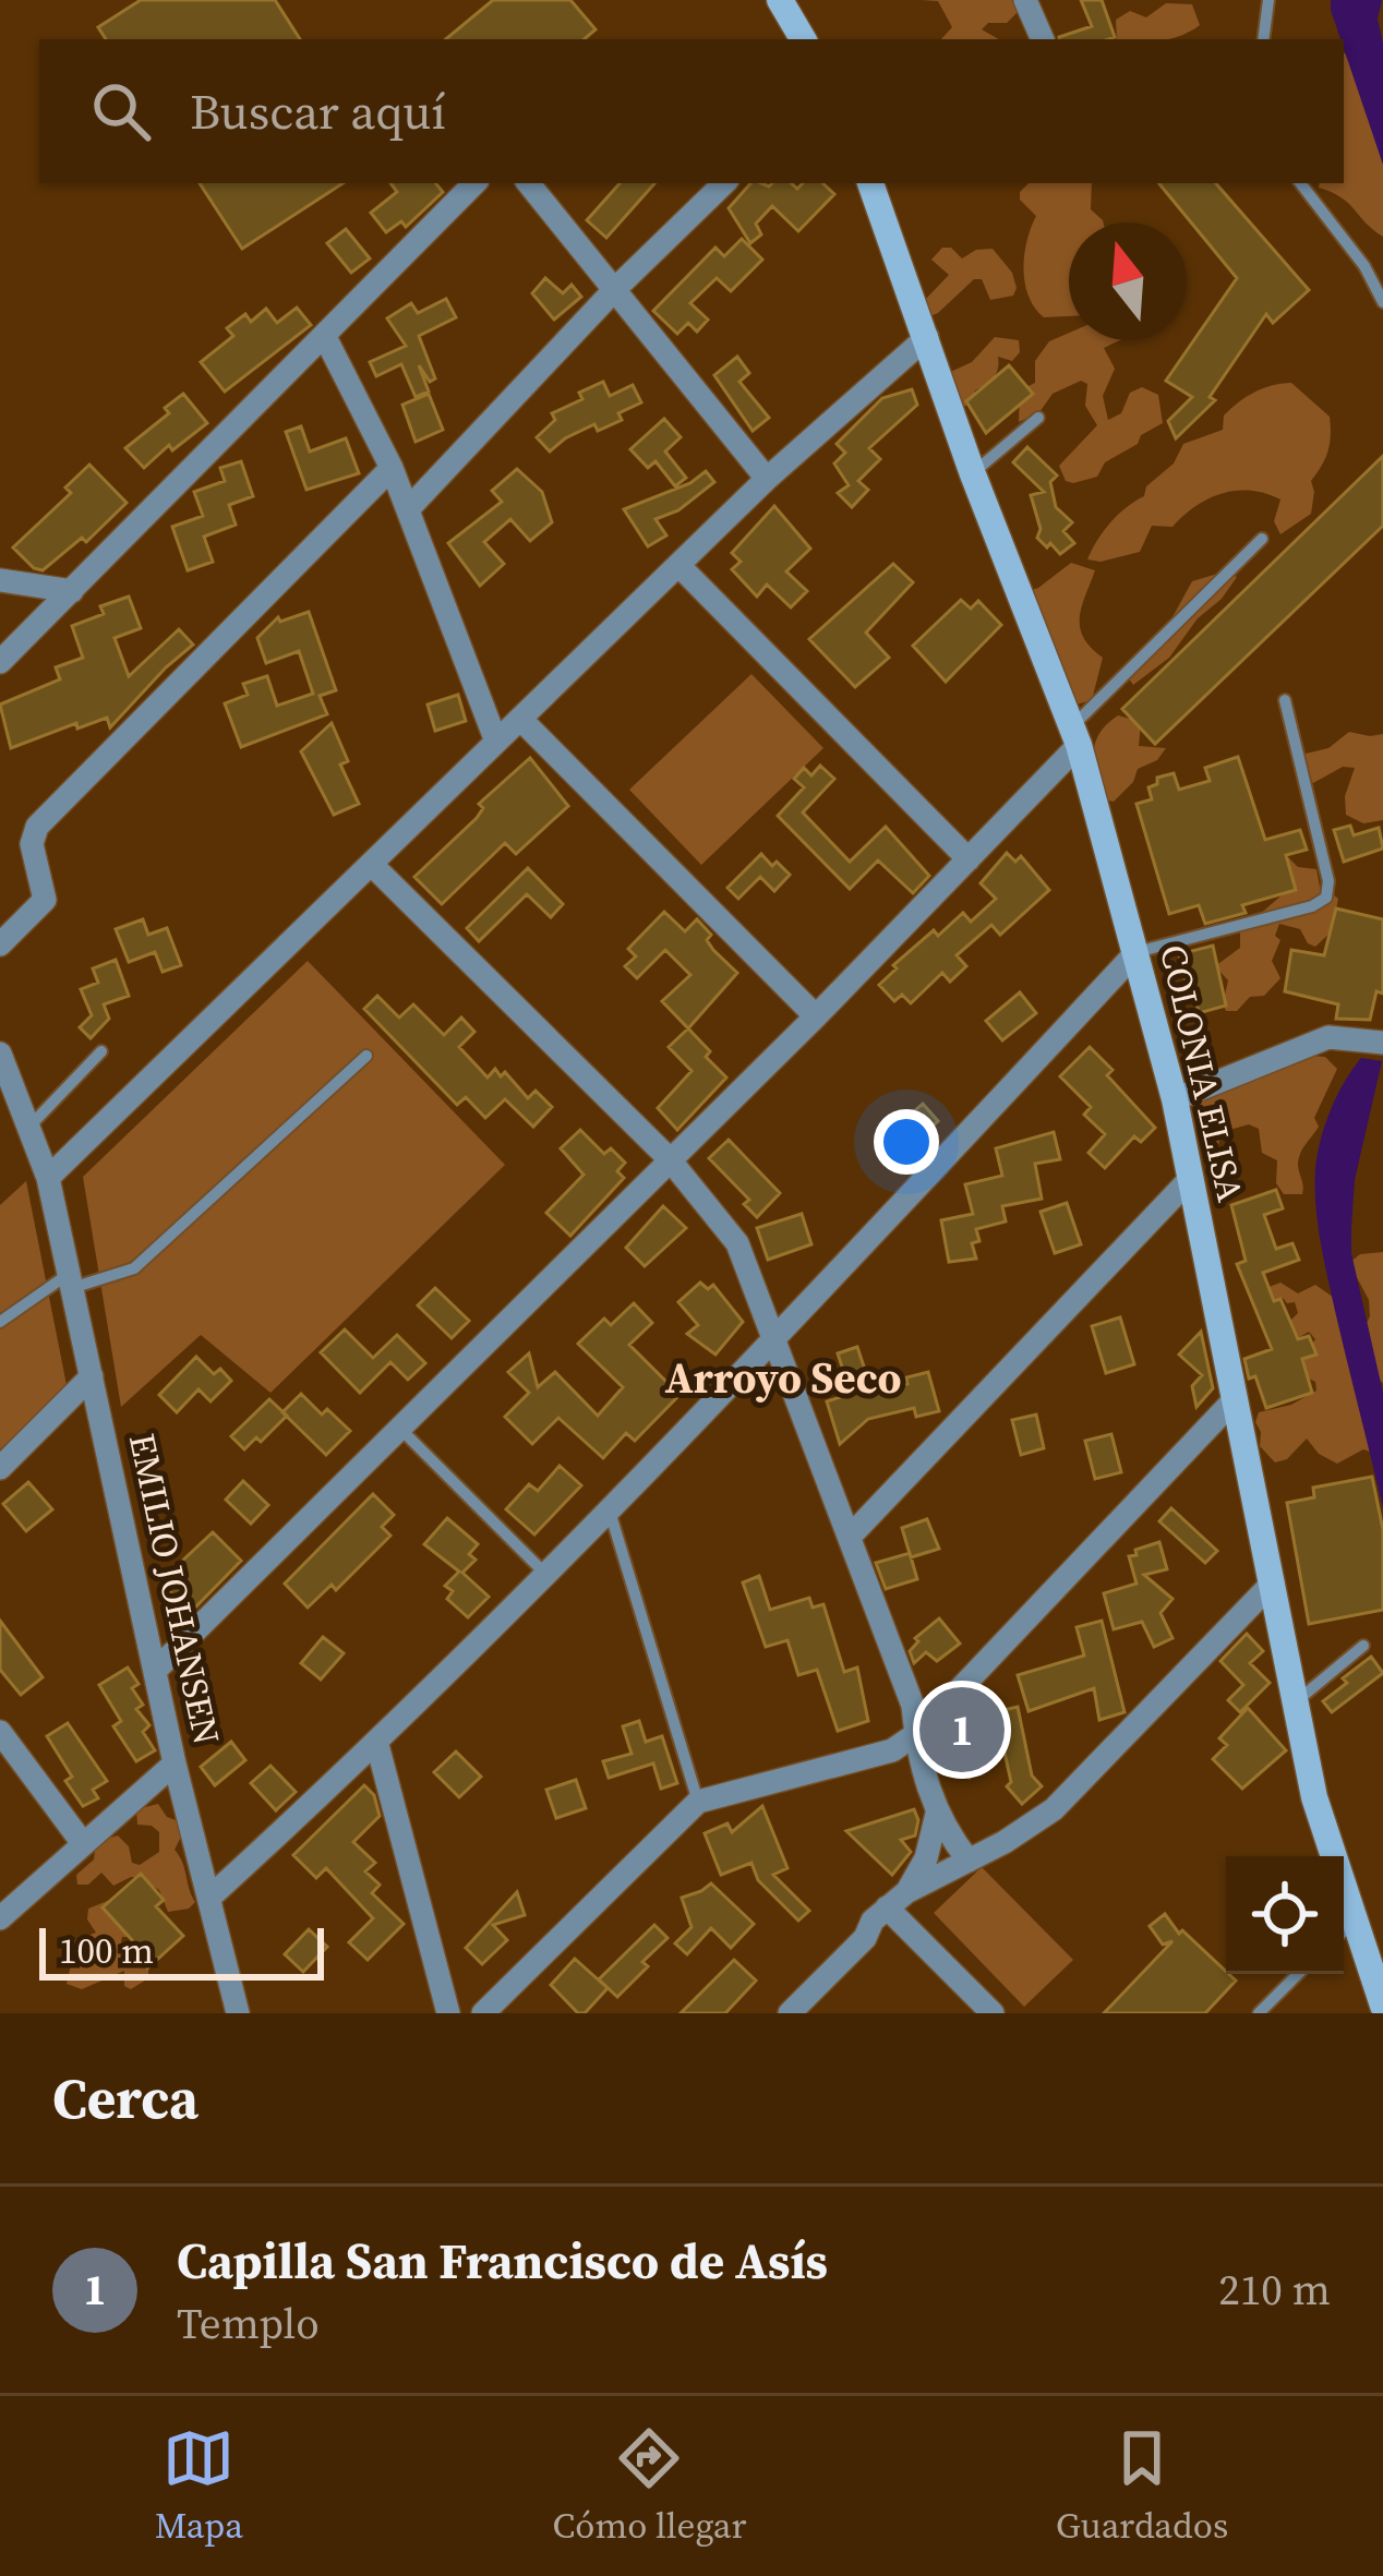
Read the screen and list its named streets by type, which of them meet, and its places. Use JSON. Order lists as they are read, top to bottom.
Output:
{
  "streets": {
    "street": ["COLONIA ELISA", "EMILIO JOHANSEN"]
  },
  "districts": ["Arroyo Seco"],
  "scale_bar": "100 m",
  "north": "top",
  "page": {
    "search": "Buscar aquí",
    "pins": "1",
    "scale": "100 m",
    "heading": "Cerca",
    "list": [
      {
        "mark": "1",
        "name": "Capilla San Francisco de Asís",
        "note": "Templo",
        "value": "210 m"
      }
    ],
    "nav": ["Mapa", "Cómo llegar", "Guardados"]
  }
}
